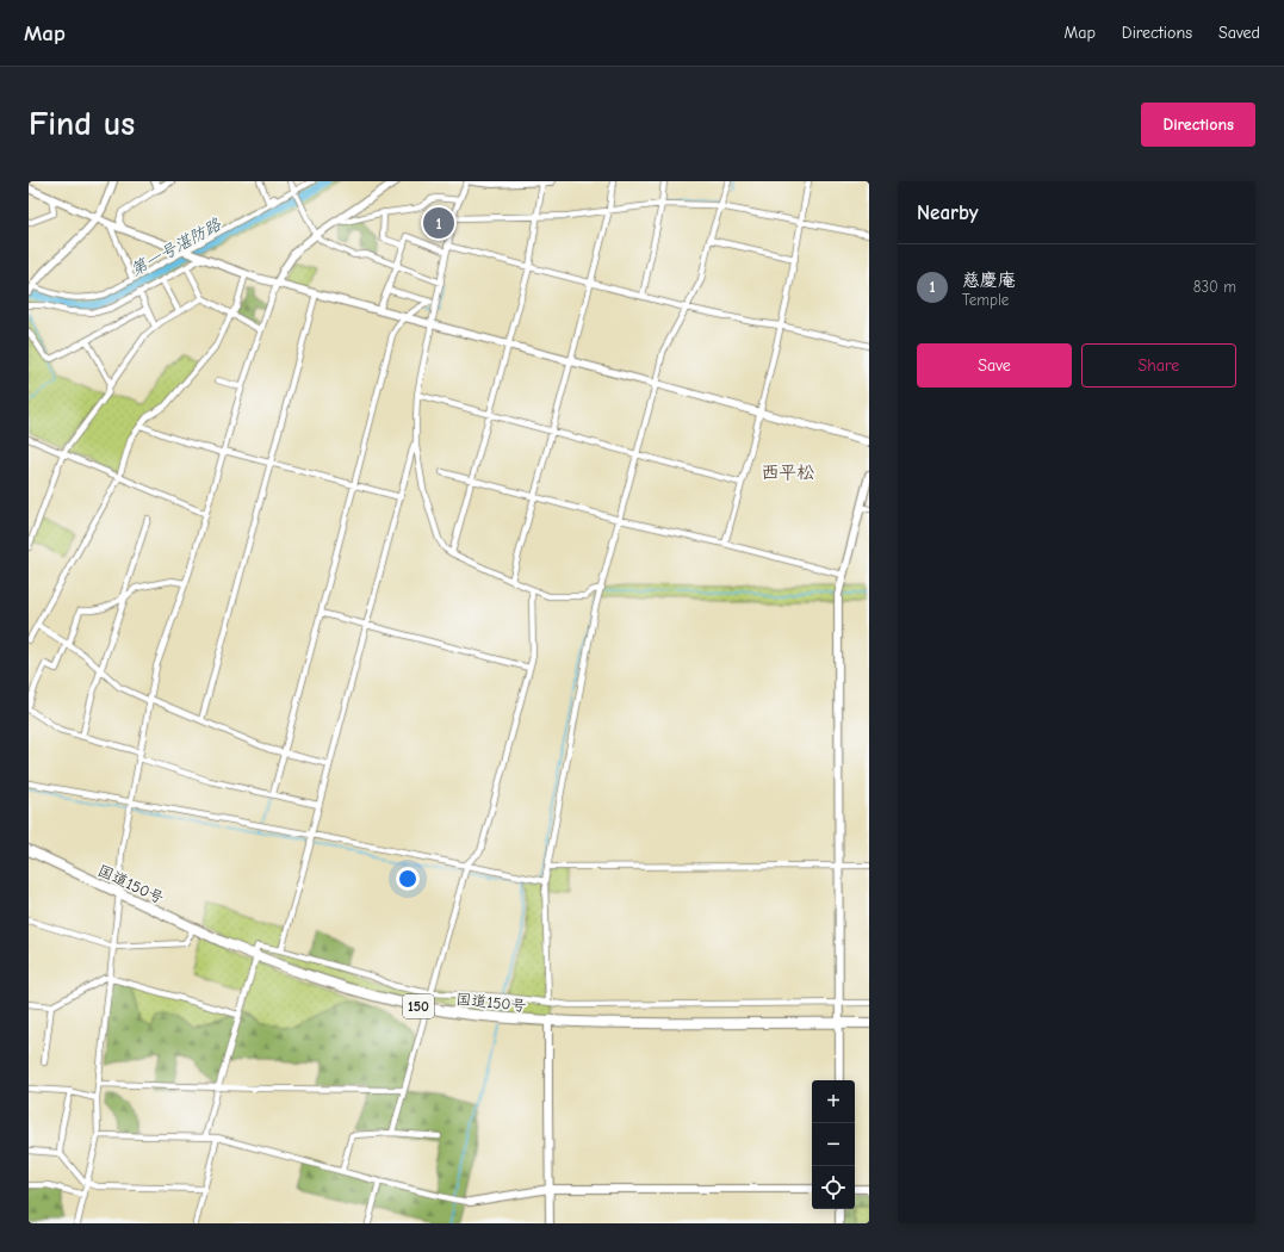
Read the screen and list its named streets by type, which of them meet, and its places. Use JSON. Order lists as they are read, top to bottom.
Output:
{
  "streets": {
    "highway": ["国道150号", "150"]
  },
  "districts": ["西平松"],
  "water": ["第一号湛防路"],
  "page": {
    "header": "Map",
    "nav": ["Map", "Directions", "Saved"],
    "buttons": [
      "Directions",
      ["Save", "Share"]
    ],
    "title": "Find us",
    "heading": "Nearby",
    "pins": "1",
    "list": [
      {
        "mark": "1",
        "name": "慈慶庵",
        "note": "Temple",
        "value": "830 m"
      }
    ],
    "map_buttons": ["+", "−"]
  }
}
